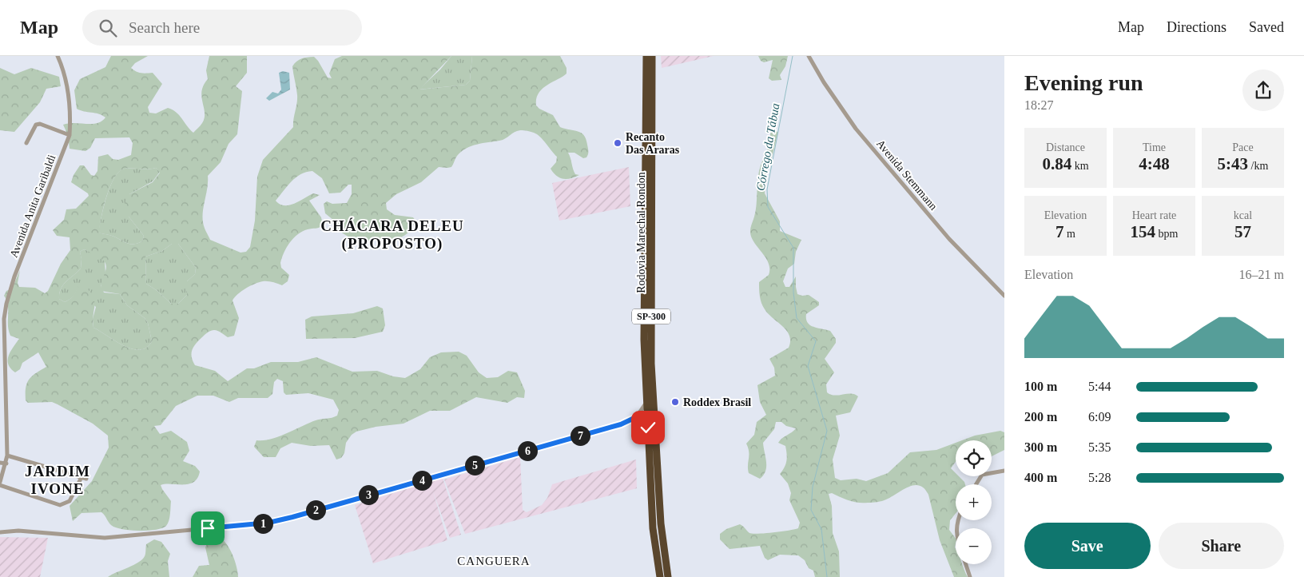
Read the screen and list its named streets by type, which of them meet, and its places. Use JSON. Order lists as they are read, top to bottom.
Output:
{
  "streets": {
    "highway": ["Rodovia Marechal Rondon", "SP-300"],
    "street": ["Avenida Stemmann", "Avenida Anita Garibaldi"]
  },
  "districts": ["CHÁCARA DELEU (PROPOSTO)", "JARDIM IVONE", "CANGUERA"],
  "water": ["Córrego da Tábua"],
  "places": ["Recanto Das Araras", "Roddex Brasil"],
  "page": {
    "header": "Map",
    "search": "Search here",
    "nav": ["Map", "Directions", "Saved"],
    "heading": ["Evening run", "18:27"],
    "stats": [
      ["Distance", "0.84 km"],
      ["Time", "4:48"],
      ["Pace", "5:43 /km"],
      ["Elevation", "7 m"],
      ["Heart rate", "154 bpm"],
      ["kcal", "57"]
    ],
    "chart": ["Elevation", "16–21 m"],
    "list": [
      {
        "name": "100 m",
        "note": "5:44"
      },
      {
        "name": "200 m",
        "note": "6:09"
      },
      {
        "name": "300 m",
        "note": "5:35"
      },
      {
        "name": "400 m",
        "note": "5:28"
      }
    ],
    "pins": [
      "7",
      "6",
      "5",
      "4",
      "3",
      "2",
      "1"
    ],
    "map_buttons": ["+", "−"],
    "buttons": ["Save", "Share"]
  }
}
